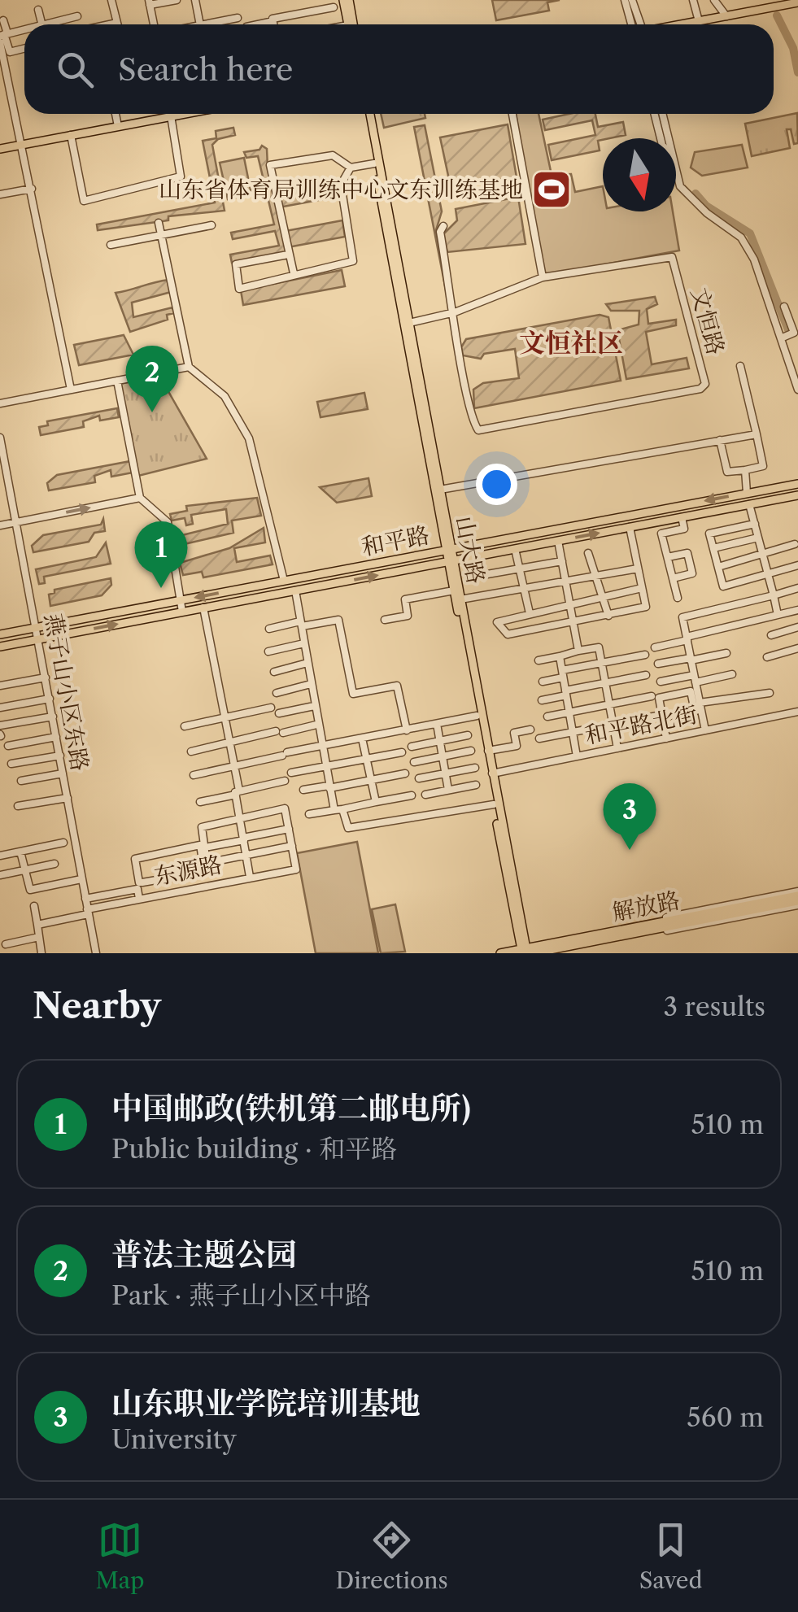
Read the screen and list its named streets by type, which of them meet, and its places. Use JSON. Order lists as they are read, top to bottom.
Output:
{
  "streets": {
    "main road": ["和平路", "山大路", "解放路"],
    "street": [
      "文恒路",
      "燕子山小区东路",
      "和平路北街",
      "东源路"
    ]
  },
  "crossings": [
    ["文恒路", "山大路"],
    ["和平路", "山大路"],
    ["和平路", "燕子山小区东路"],
    ["山大路", "和平路北街"],
    ["山大路", "解放路"],
    ["燕子山小区东路", "东源路"]
  ],
  "districts": ["文恒社区"],
  "places": {
    "sports": ["山东省体育局训练中心文东训练基地"]
  },
  "north": "bottom",
  "page": {
    "search": "Search here",
    "pins": ["2", "1", "3"],
    "heading": ["Nearby", "3 results"],
    "list": [
      {
        "mark": "1",
        "name": "中国邮政(铁机第二邮电所)",
        "note": "Public building · 和平路",
        "value": "510 m"
      },
      {
        "mark": "2",
        "name": "普法主题公园",
        "note": "Park · 燕子山小区中路",
        "value": "510 m"
      },
      {
        "mark": "3",
        "name": "山东职业学院培训基地",
        "note": "University",
        "value": "560 m"
      }
    ],
    "nav": ["Map", "Directions", "Saved"]
  }
}
